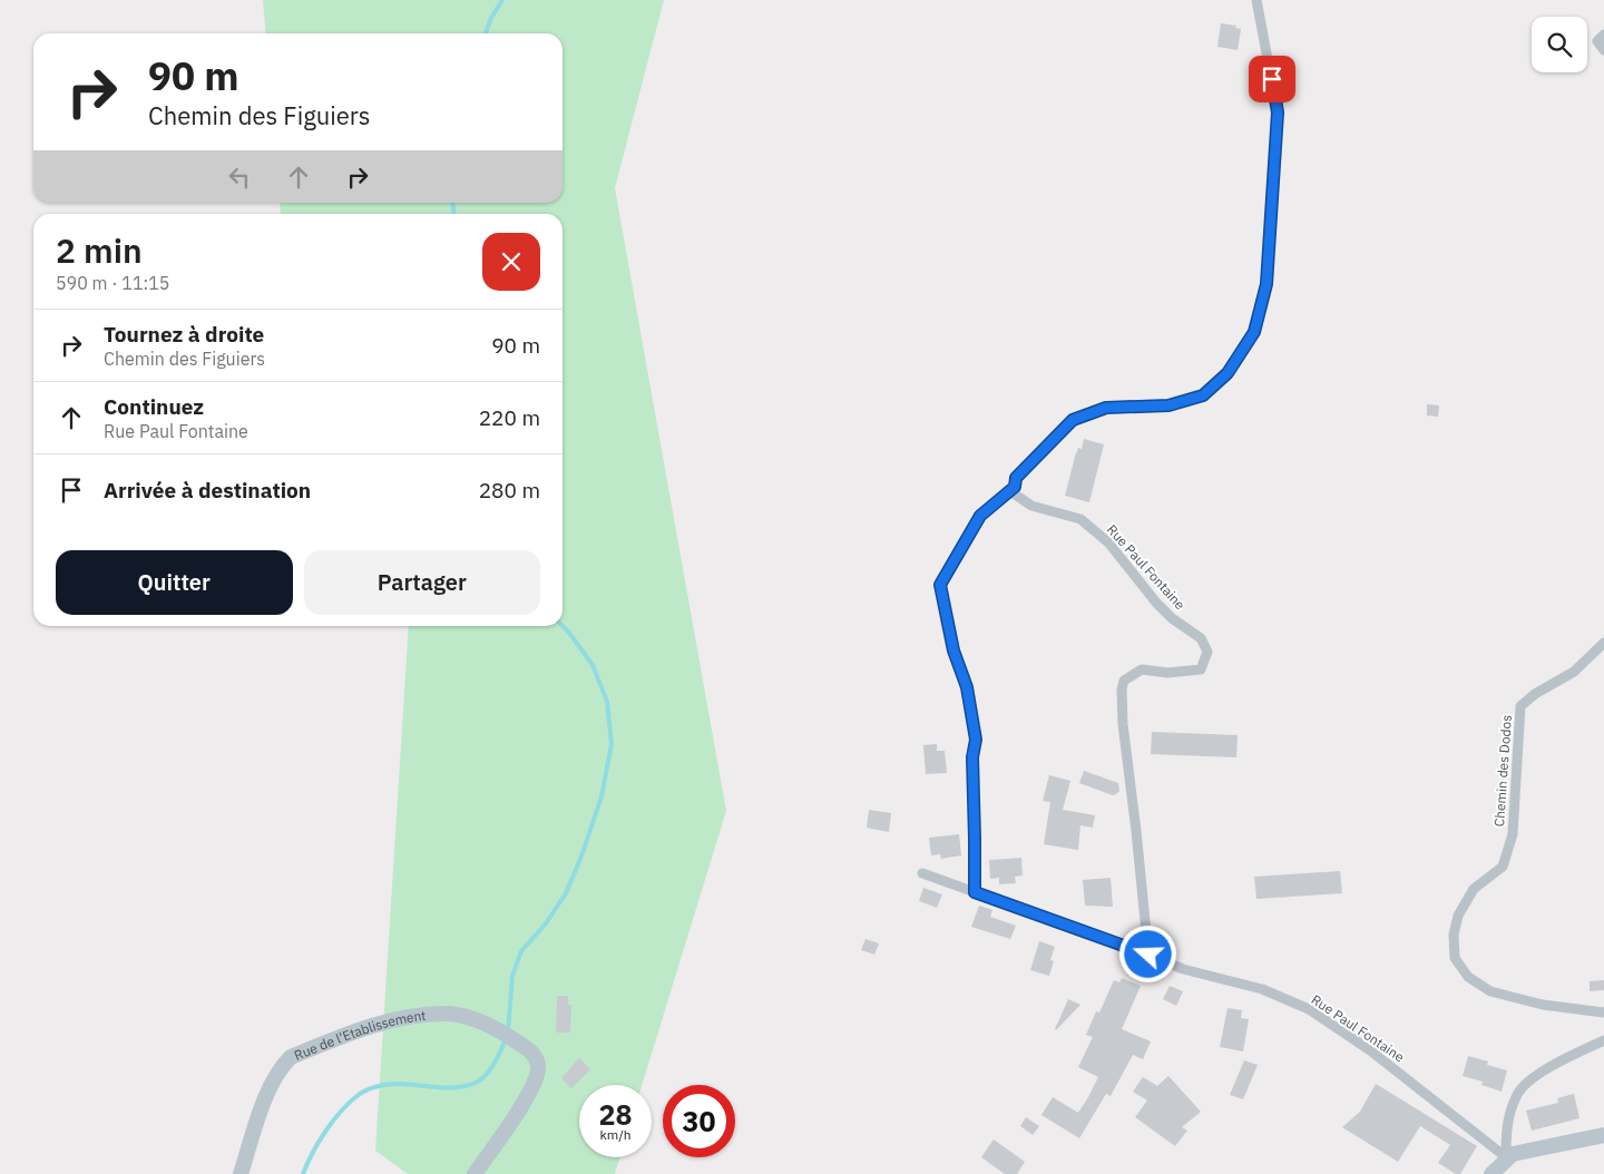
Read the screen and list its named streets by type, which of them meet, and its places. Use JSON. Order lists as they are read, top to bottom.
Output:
{
  "streets": {
    "main road": ["Rue de l'Etablissement"],
    "street": ["Rue Paul Fontaine", "Chemin des Dodos"]
  },
  "page": {
    "turn": ["90 m", "Chemin des Figuiers"],
    "heading": ["2 min", "590 m · 11:15"],
    "list": [
      {
        "name": "Tournez à droite",
        "note": "Chemin des Figuiers",
        "value": "90 m"
      },
      {
        "name": "Continuez",
        "note": "Rue Paul Fontaine",
        "value": "220 m"
      },
      {
        "name": "Arrivée à destination",
        "value": "280 m"
      }
    ],
    "buttons": ["Quitter", "Partager"],
    "speed": "28 km/h",
    "limit": "30"
  }
}
